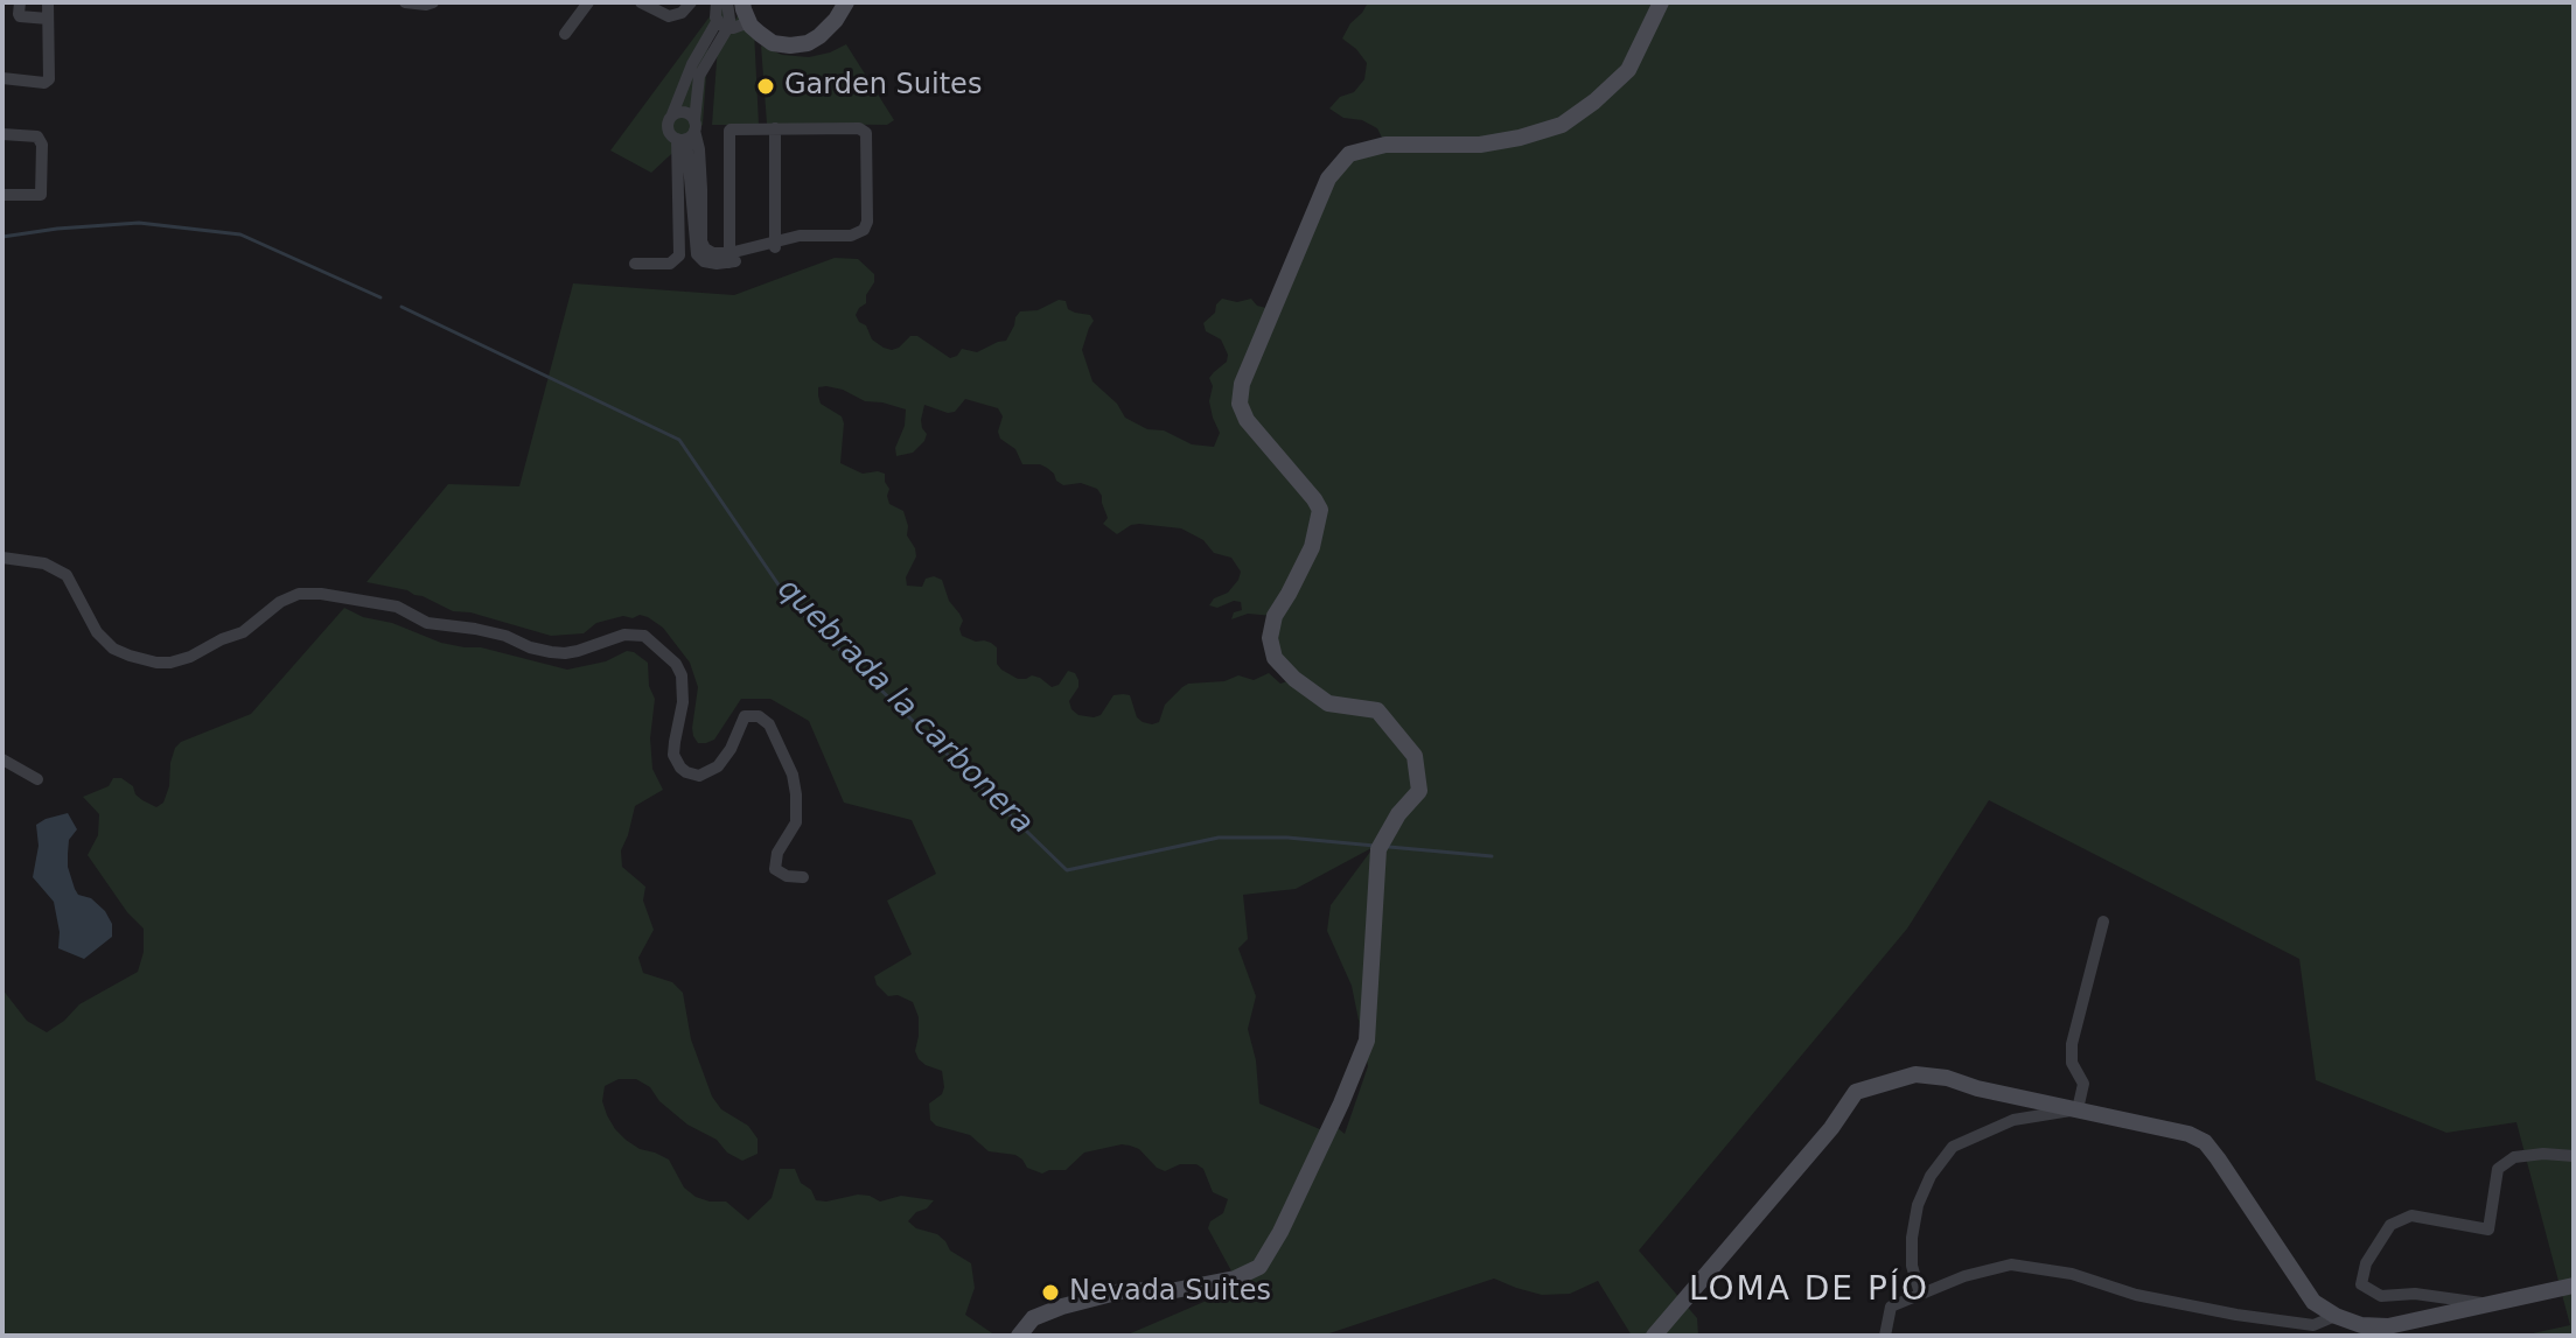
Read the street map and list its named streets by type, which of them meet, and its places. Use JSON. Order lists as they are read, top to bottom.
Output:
{
  "districts": ["LOMA DE PÍO"],
  "water": ["quebrada la carbonera"],
  "places": ["Garden Suites", "Nevada Suites"]
}
